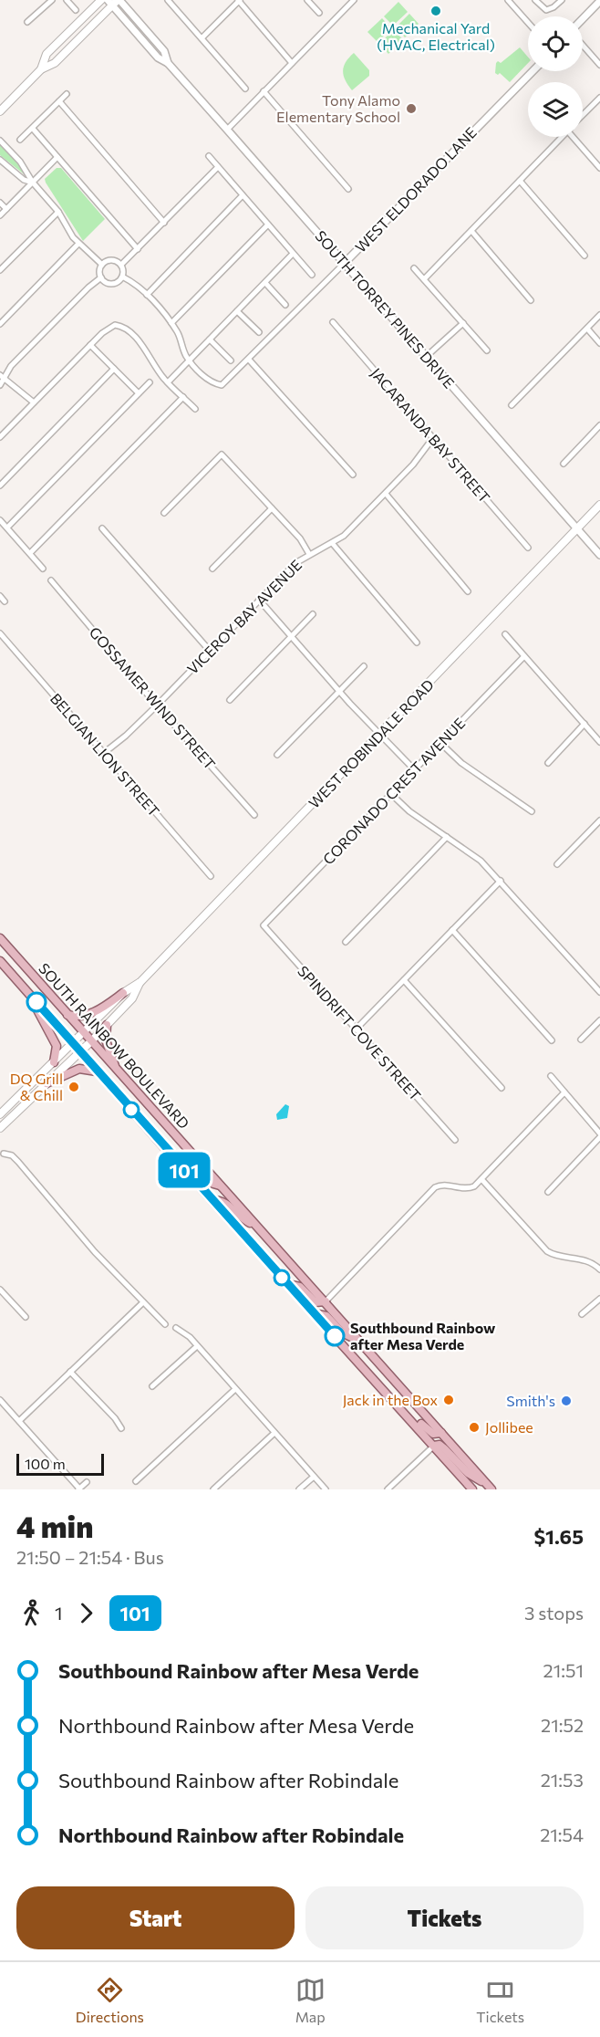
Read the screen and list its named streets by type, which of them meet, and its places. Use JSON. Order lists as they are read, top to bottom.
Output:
{
  "streets": {
    "main road": ["WEST ROBINDALE ROAD", "SOUTH RAINBOW BOULEVARD"],
    "street": [
      "WEST ELDORADO LANE",
      "SOUTH TORREY PINES DRIVE",
      "JACARANDA BAY STREET",
      "VICEROY BAY AVENUE",
      "GOSSAMER WIND STREET",
      "BELGIAN LION STREET",
      "CORONADO CREST AVENUE",
      "SPINDRIFT COVE STREET"
    ]
  },
  "crossings": [
    ["WEST ELDORADO LANE", "SOUTH TORREY PINES DRIVE"],
    ["SOUTH TORREY PINES DRIVE", "WEST ROBINDALE ROAD"],
    ["JACARANDA BAY STREET", "VICEROY BAY AVENUE"],
    ["VICEROY BAY AVENUE", "GOSSAMER WIND STREET"],
    ["VICEROY BAY AVENUE", "BELGIAN LION STREET"],
    ["WEST ROBINDALE ROAD", "SOUTH RAINBOW BOULEVARD"],
    ["CORONADO CREST AVENUE", "SPINDRIFT COVE STREET"]
  ],
  "places": [
    "Mechanical Yard (HVAC, Electrical)",
    "Tony Alamo Elementary School",
    "DQ Grill & Chill",
    "Southbound Rainbow after Mesa Verde",
    "Jack in the Box",
    "Smith's",
    "Jollibee"
  ],
  "lines": ["bus line 101"],
  "scale_bar": "100 m",
  "page": {
    "on_map": "101",
    "scale": "100 m",
    "heading": ["4 min", "21:50 – 21:54 · Bus", "$1.65"],
    "legs": ["1", "101", "3 stops"],
    "list": [
      {
        "name": "Southbound Rainbow after Mesa Verde",
        "value": "21:51"
      },
      {
        "name": "Northbound Rainbow after Mesa Verde",
        "value": "21:52"
      },
      {
        "name": "Southbound Rainbow after Robindale",
        "value": "21:53"
      },
      {
        "name": "Northbound Rainbow after Robindale",
        "value": "21:54"
      }
    ],
    "buttons": ["Start", "Tickets"],
    "tabs": ["Directions", "Map", "Tickets"]
  }
}
